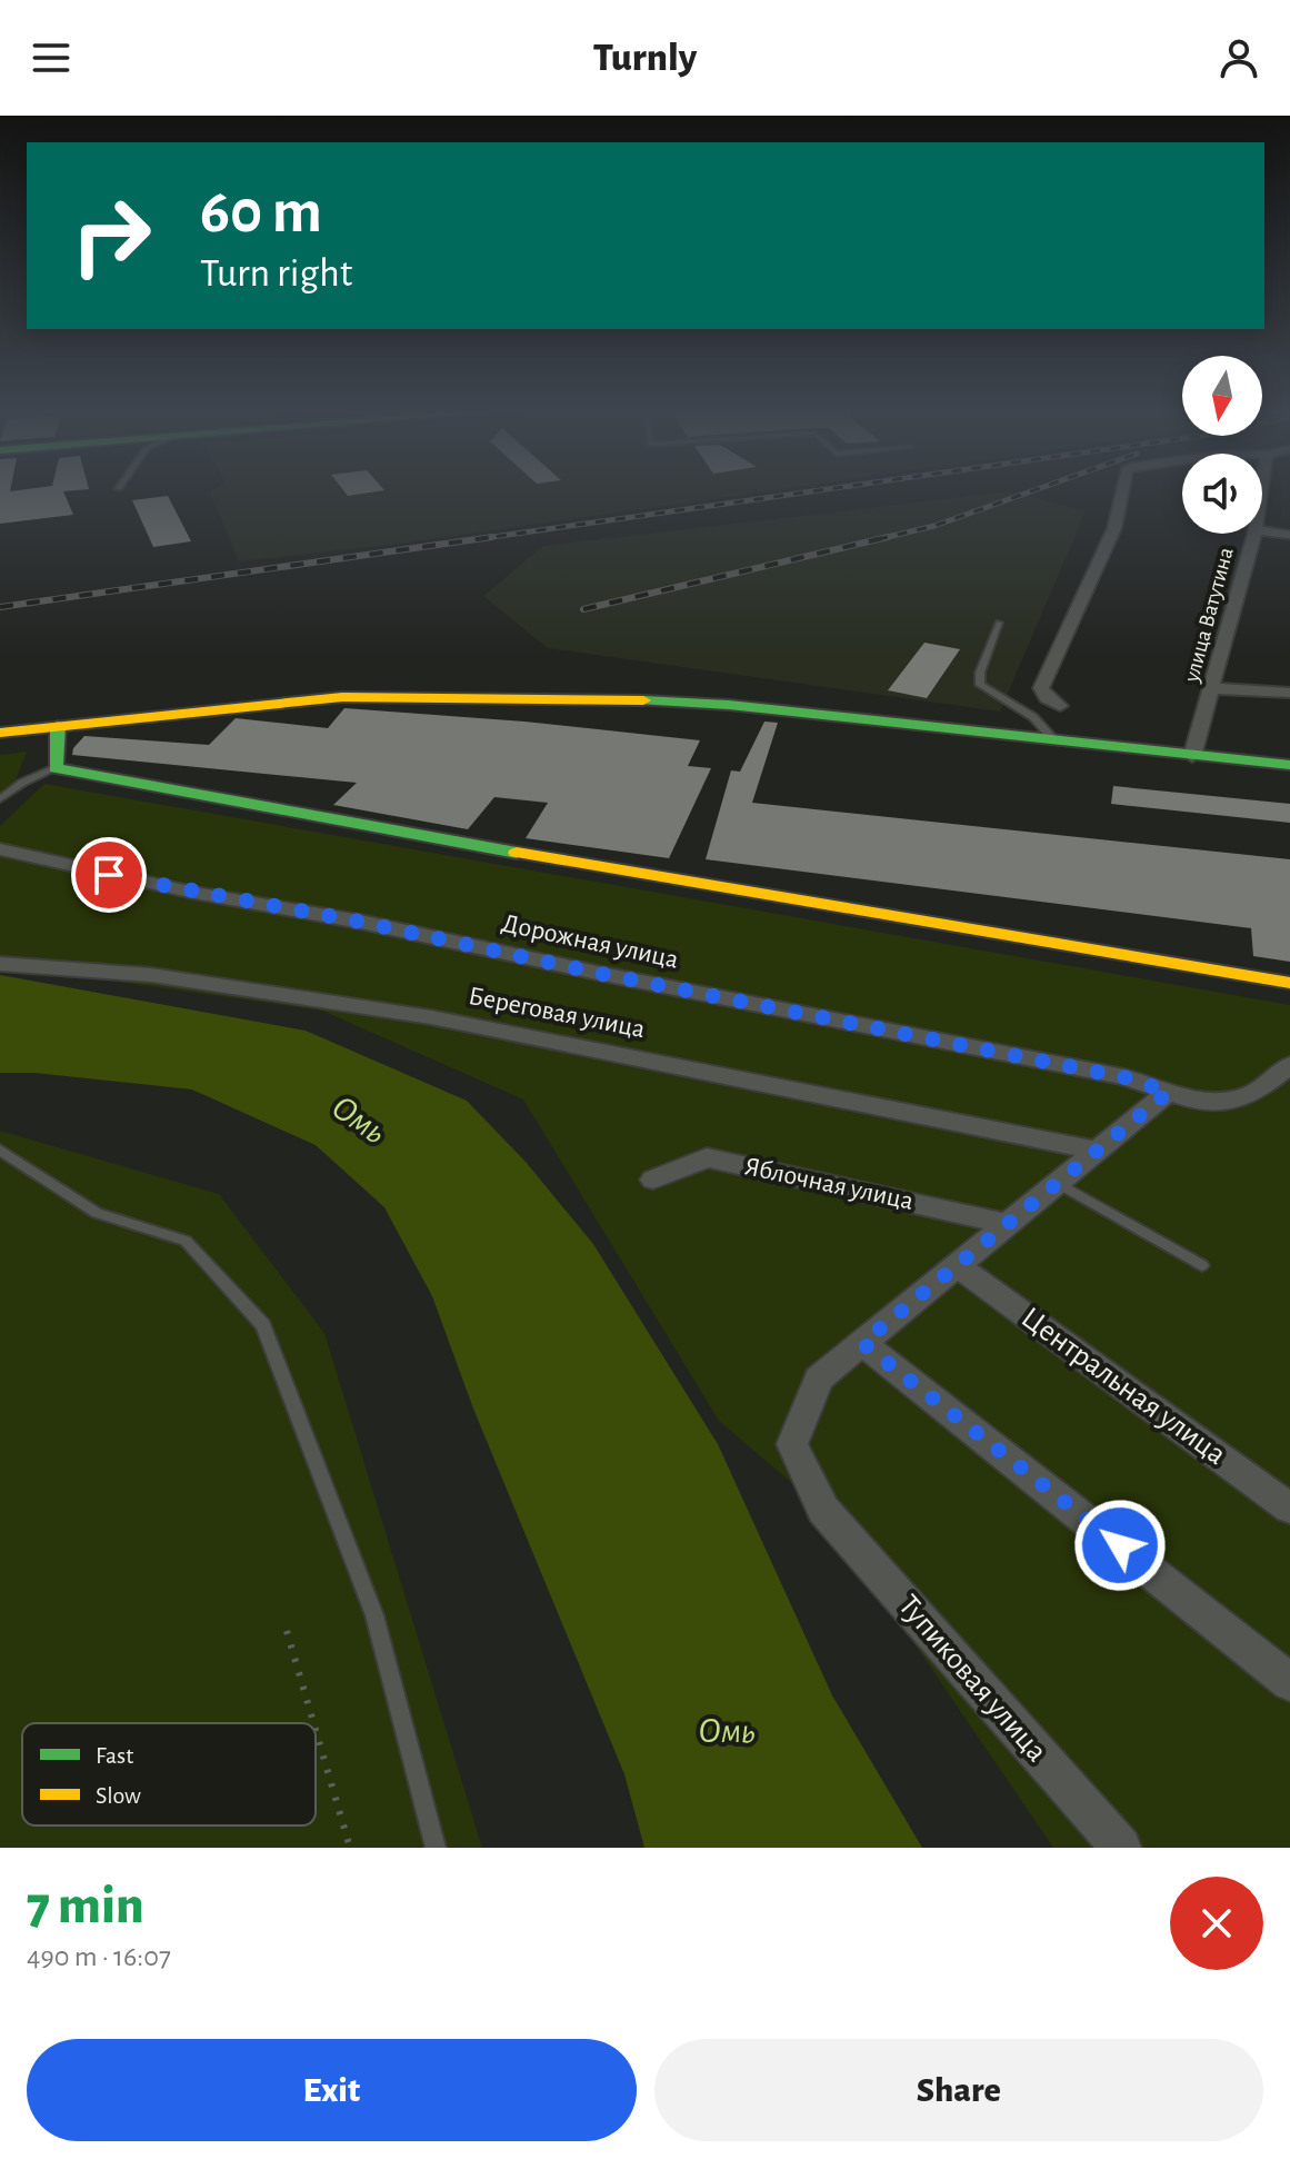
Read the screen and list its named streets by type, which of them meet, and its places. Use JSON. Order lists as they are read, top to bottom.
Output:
{
  "streets": {
    "street": [
      "улица Ватутина",
      "Дорожная улица",
      "Береговая улица",
      "Яблочная улица",
      "Центральная улица",
      "Тупиковая улица"
    ]
  },
  "crossings": [
    ["Дорожная улица", "Тупиковая улица"],
    ["Береговая улица", "Тупиковая улица"],
    ["Яблочная улица", "Тупиковая улица"],
    ["Центральная улица", "Тупиковая улица"]
  ],
  "water": ["Омь"],
  "legend": ["Fast", "Slow"],
  "north": "bottom",
  "page": {
    "header": "Turnly",
    "turn": ["60 m", "Turn right"],
    "heading": ["7 min", "490 m · 16:07"],
    "buttons": ["Exit", "Share"]
  }
}
